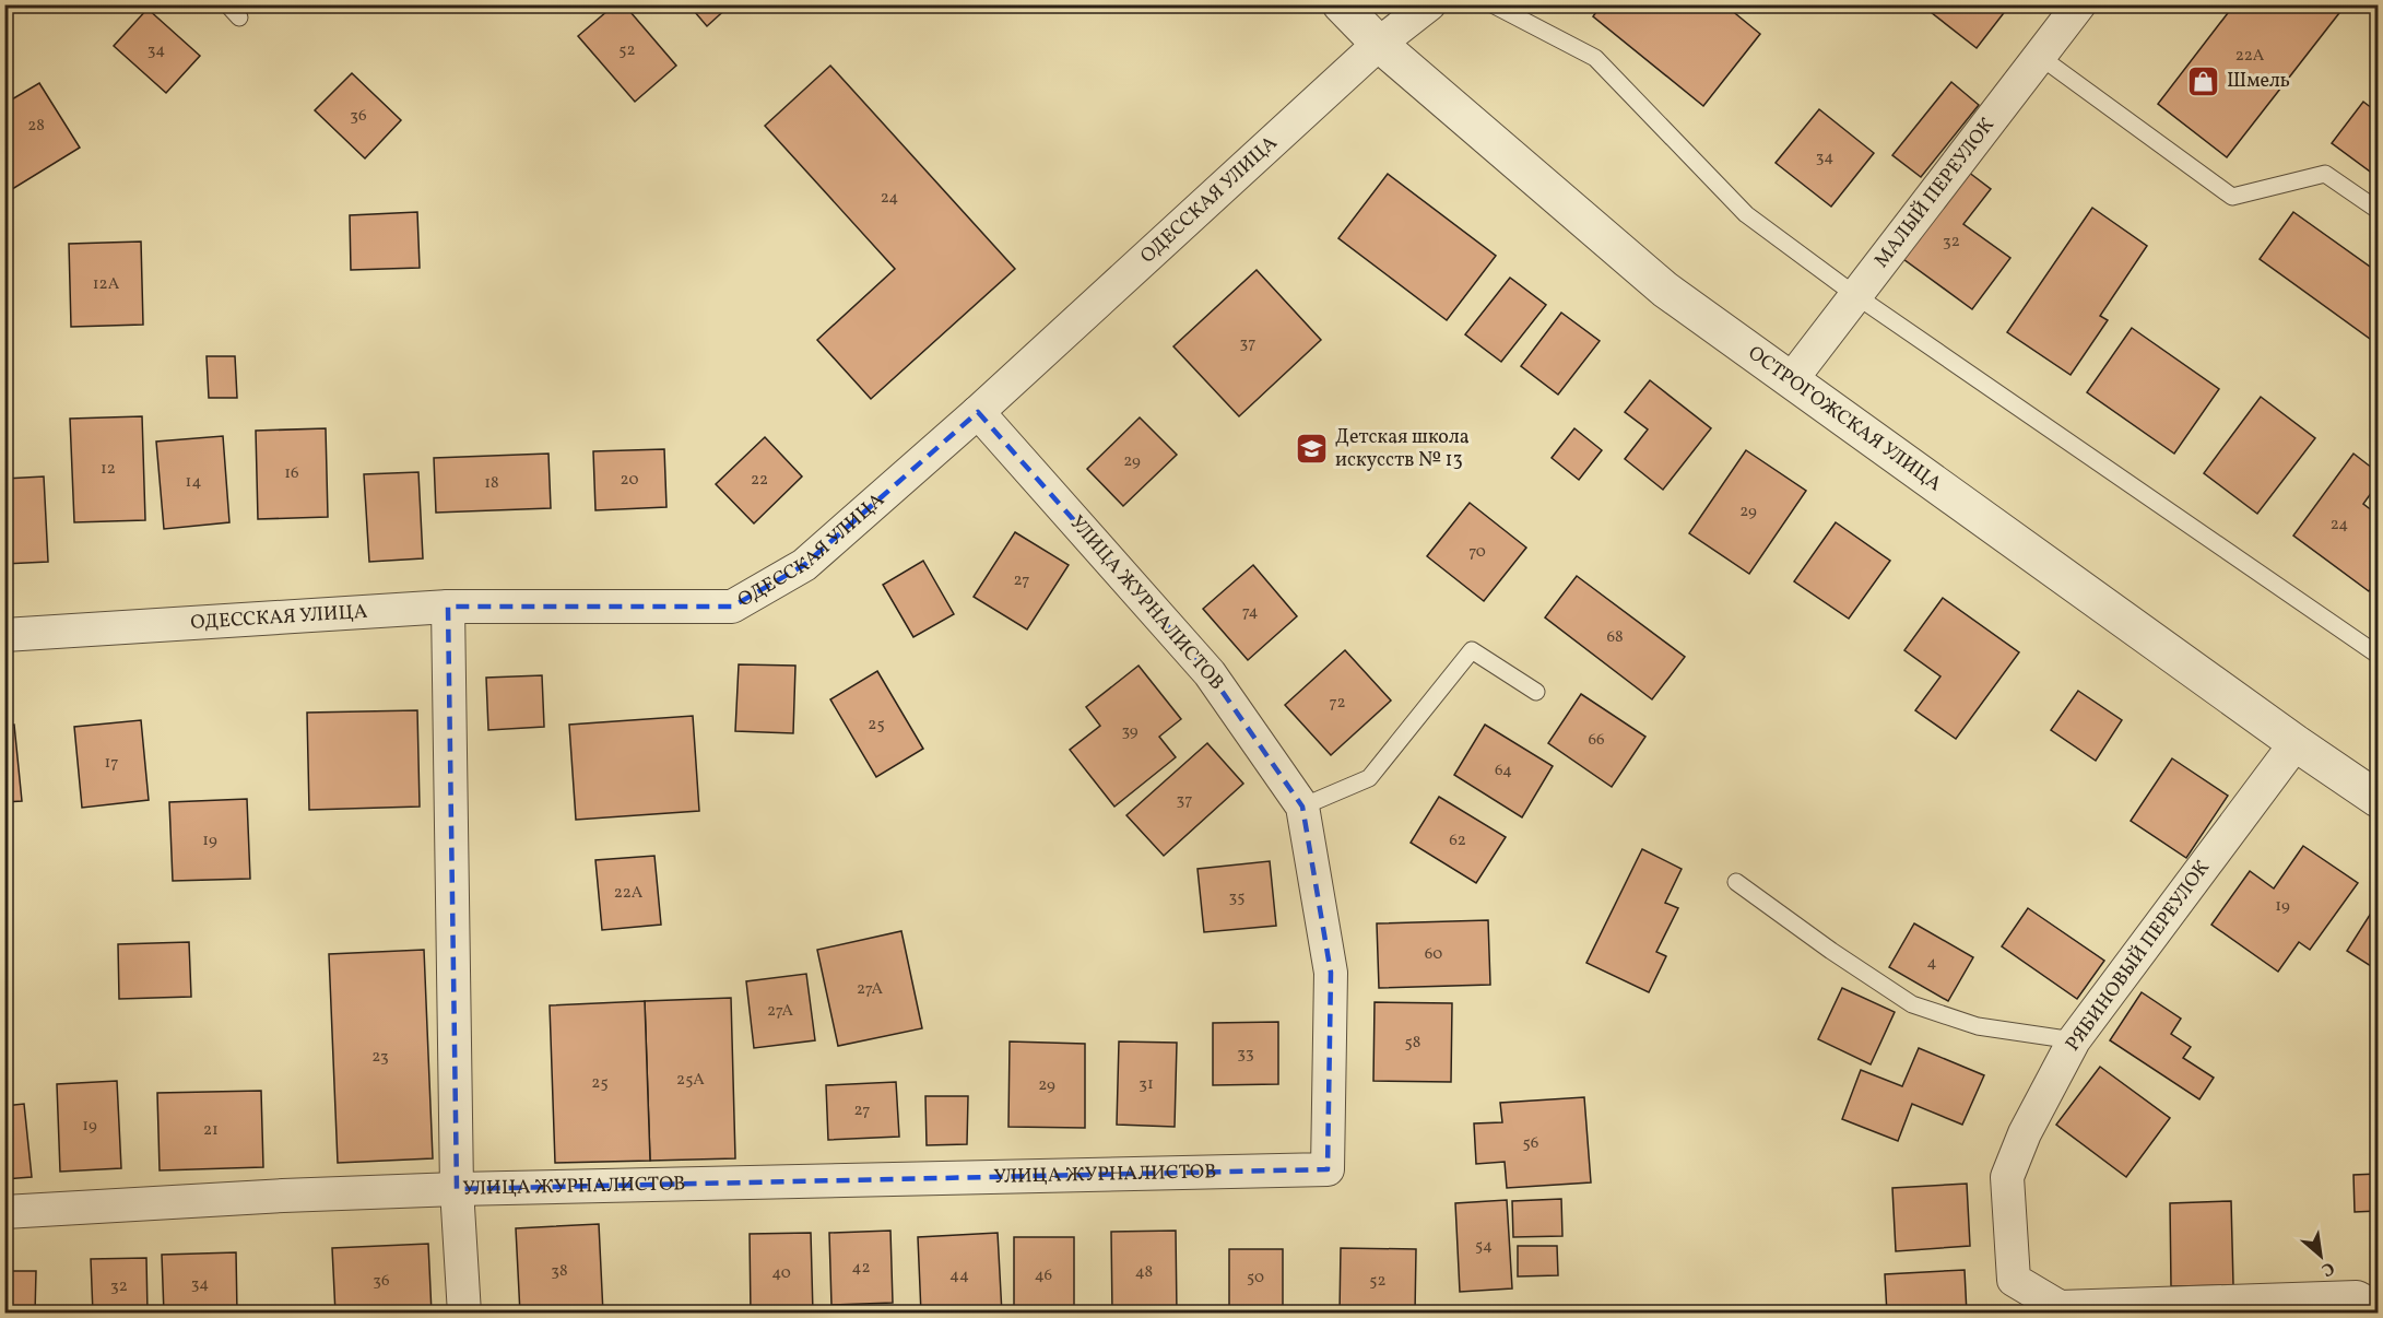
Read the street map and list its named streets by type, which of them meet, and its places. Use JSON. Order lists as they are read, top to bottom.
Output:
{
  "streets": {
    "street": [
      "МАЛЫЙ ПЕРЕУЛОК",
      "ОДЕССКАЯ УЛИЦА",
      "ОСТРОГОЖСКАЯ УЛИЦА",
      "УЛИЦА ЖУРНАЛИСТОВ",
      "РЯБИНОВЫЙ ПЕРЕУЛОК"
    ]
  },
  "crossings": [
    ["МАЛЫЙ ПЕРЕУЛОК", "ОСТРОГОЖСКАЯ УЛИЦА"],
    ["ОДЕССКАЯ УЛИЦА", "ОСТРОГОЖСКАЯ УЛИЦА"],
    ["ОДЕССКАЯ УЛИЦА", "УЛИЦА ЖУРНАЛИСТОВ"],
    ["ОСТРОГОЖСКАЯ УЛИЦА", "РЯБИНОВЫЙ ПЕРЕУЛОК"]
  ],
  "places": {
    "shop": ["Шмель"],
    "school or university": ["Детская школа искусств № 13"]
  },
  "house_numbers": [
    "34",
    "52",
    "22А",
    "36",
    "28",
    "34",
    "24",
    "32",
    "12А",
    "37",
    "29",
    "12",
    "16",
    "20",
    "22",
    "14",
    "18",
    "29",
    "24",
    "70",
    "27",
    "74",
    "68",
    "72",
    "25",
    "39",
    "66",
    "17",
    "64",
    "37",
    "19",
    "62",
    "22А",
    "35",
    "19",
    "60",
    "4",
    "27А",
    "27А",
    "58",
    "33",
    "23",
    "25А",
    "25",
    "31",
    "29",
    "27",
    "19",
    "21",
    "56",
    "54",
    "42",
    "38",
    "48",
    "40",
    "44",
    "46",
    "50",
    "36",
    "52",
    "34",
    "32"
  ],
  "north": "bottom right"
}
